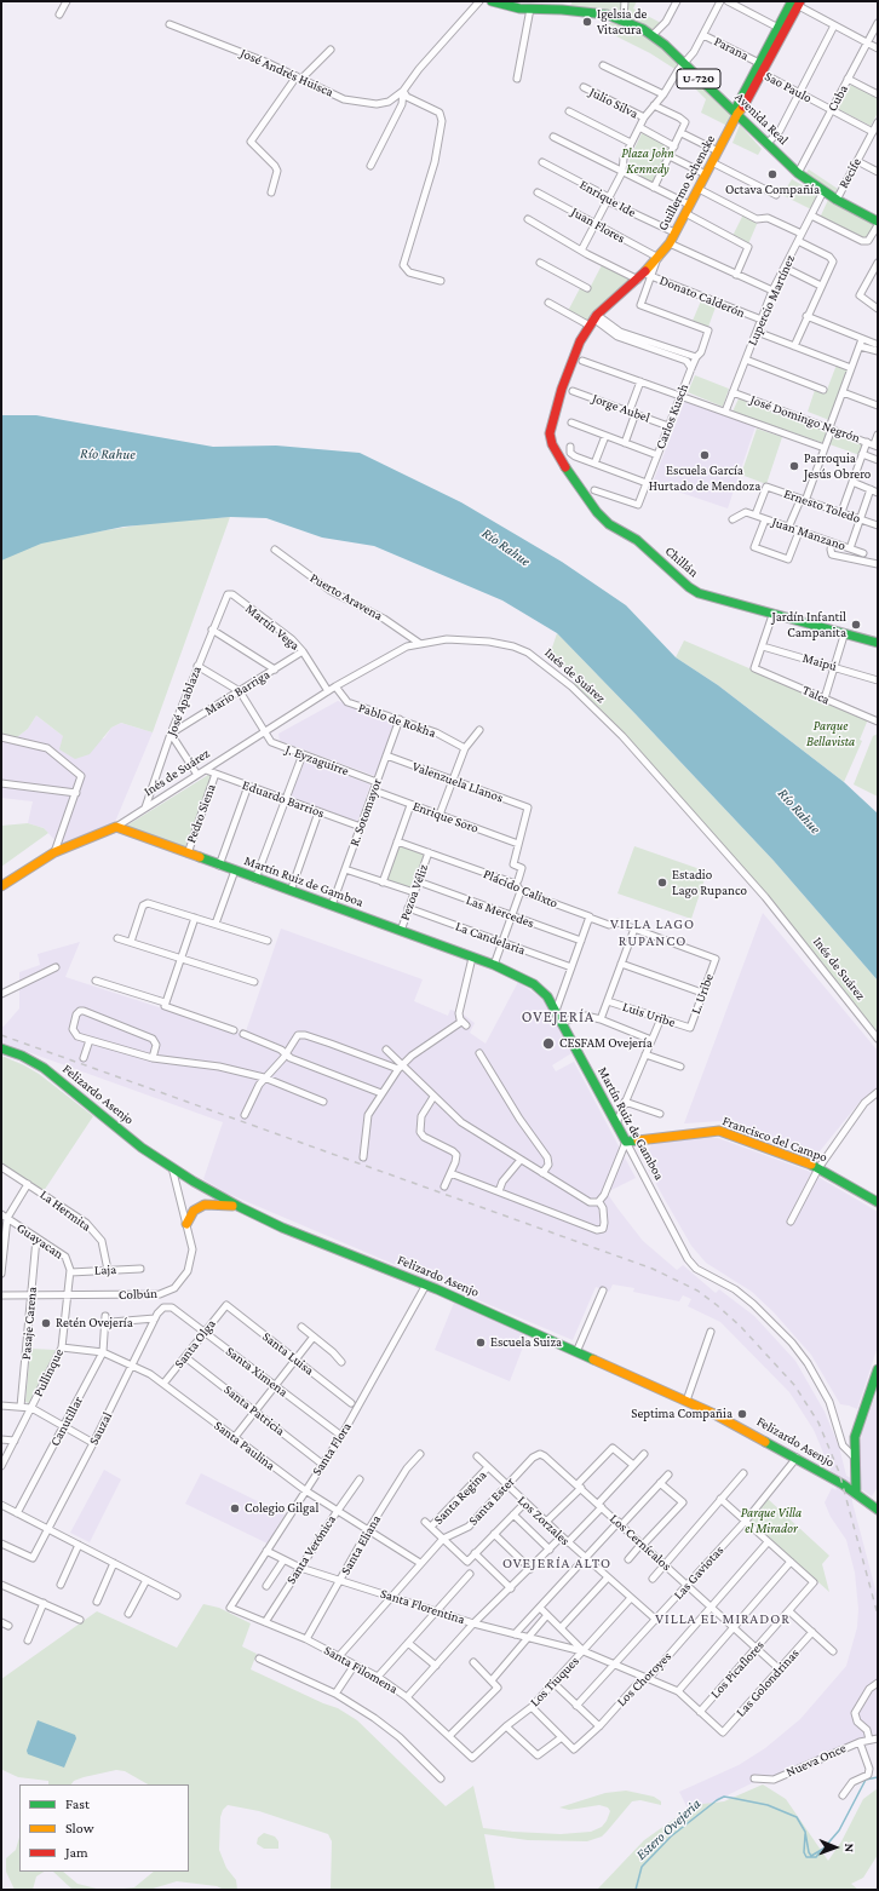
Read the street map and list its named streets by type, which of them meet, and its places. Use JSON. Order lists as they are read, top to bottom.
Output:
{
  "streets": {
    "street": [
      "Parana",
      "José Andrés Huisca",
      "U-720",
      "Sao Paulo",
      "Cuba",
      "Julio Silva",
      "Avenida Real",
      "Recife",
      "Guillermo Schencke",
      "Enrique Ide",
      "Juan Flores",
      "Donato Calderón",
      "Lupercio Martínez",
      "Jorge Aubel",
      "Carlos Kusch",
      "José Domingo Negrón",
      "Ernesto Toledo",
      "Juan Manzano",
      "Chillán",
      "Puerto Aravena",
      "Martín Vega",
      "Maipú",
      "Inés de Suárez",
      "Mario Barriga",
      "Talca",
      "José Apablaza",
      "Pablo de Rokha",
      "J. Eyzaguirre",
      "Valenzuela Llanos",
      "Eduardo Barrios",
      "R. Sotomayor",
      "Pedro Siena",
      "Enrique Soro",
      "Martín Ruiz de Gamboa",
      "Plácido Calixto",
      "Pezoa Véliz",
      "Las Mercedes",
      "La Candelaria",
      "L. Uribe",
      "Luis Uribe",
      "Felizardo Asenjo",
      "Francisco del Campo",
      "La Hermita",
      "Guayacan",
      "Laja",
      "Colbún",
      "Pasaje Carena",
      "Santa Olga",
      "Santa Luisa",
      "Santa Ximena",
      "Pullinque",
      "Santa Patricia",
      "Canutillar",
      "Sauzal",
      "Santa Paulina",
      "Santa Flora",
      "Santa Regina",
      "Santa Ester",
      "Los Zorzales",
      "Los Cernícalos",
      "Santa Eliana",
      "Santa Verónica",
      "Las Gaviotas",
      "Santa Florentina",
      "Santa Filomena",
      "Los Picaflores",
      "Los Choroyes",
      "Los Tiuques",
      "Las Golondrinas",
      "Nueva Once"
    ]
  },
  "crossings": [
    ["Parana", "Sao Paulo"],
    ["Parana", "Guillermo Schencke"],
    ["Sao Paulo", "Cuba"],
    ["Sao Paulo", "Recife"],
    ["Sao Paulo", "Guillermo Schencke"],
    ["Cuba", "Avenida Real"],
    ["Avenida Real", "Recife"],
    ["Avenida Real", "Guillermo Schencke"],
    ["Avenida Real", "Lupercio Martínez"],
    ["Guillermo Schencke", "Enrique Ide"],
    ["Guillermo Schencke", "Juan Flores"],
    ["Guillermo Schencke", "Donato Calderón"],
    ["Guillermo Schencke", "Carlos Kusch"],
    ["Guillermo Schencke", "Chillán"],
    ["Donato Calderón", "Lupercio Martínez"],
    ["Lupercio Martínez", "José Domingo Negrón"],
    ["Jorge Aubel", "Carlos Kusch"],
    ["Carlos Kusch", "José Domingo Negrón"],
    ["Ernesto Toledo", "Juan Manzano"],
    ["Puerto Aravena", "Inés de Suárez"],
    ["Martín Vega", "Inés de Suárez"],
    ["Martín Vega", "Mario Barriga"],
    ["Martín Vega", "José Apablaza"],
    ["Maipú", "Talca"],
    ["Inés de Suárez", "José Apablaza"],
    ["Inés de Suárez", "Pablo de Rokha"],
    ["Inés de Suárez", "J. Eyzaguirre"],
    ["Inés de Suárez", "Eduardo Barrios"],
    ["Inés de Suárez", "Martín Ruiz de Gamboa"],
    ["Mario Barriga", "José Apablaza"],
    ["Pablo de Rokha", "R. Sotomayor"],
    ["J. Eyzaguirre", "R. Sotomayor"],
    ["Valenzuela Llanos", "R. Sotomayor"],
    ["Valenzuela Llanos", "Enrique Soro"],
    ["Eduardo Barrios", "R. Sotomayor"],
    ["Eduardo Barrios", "Pedro Siena"],
    ["R. Sotomayor", "Enrique Soro"],
    ["R. Sotomayor", "Martín Ruiz de Gamboa"],
    ["Pedro Siena", "Martín Ruiz de Gamboa"],
    ["Martín Ruiz de Gamboa", "Pezoa Véliz"],
    ["Martín Ruiz de Gamboa", "Francisco del Campo"],
    ["Plácido Calixto", "Pezoa Véliz"],
    ["Plácido Calixto", "L. Uribe"],
    ["Pezoa Véliz", "Las Mercedes"],
    ["Pezoa Véliz", "La Candelaria"],
    ["L. Uribe", "Luis Uribe"],
    ["Felizardo Asenjo", "Colbún"],
    ["Felizardo Asenjo", "Santa Flora"],
    ["Felizardo Asenjo", "Las Gaviotas"],
    ["La Hermita", "Laja"],
    ["Guayacan", "Laja"],
    ["Guayacan", "Pasaje Carena"],
    ["Guayacan", "Pullinque"],
    ["Laja", "Pullinque"],
    ["Colbún", "Pasaje Carena"],
    ["Colbún", "Pullinque"],
    ["Santa Olga", "Santa Luisa"],
    ["Santa Olga", "Santa Ximena"],
    ["Santa Olga", "Santa Patricia"],
    ["Santa Olga", "Santa Paulina"],
    ["Santa Ximena", "Sauzal"],
    ["Santa Ximena", "Santa Flora"],
    ["Pullinque", "Santa Paulina"],
    ["Santa Patricia", "Santa Flora"],
    ["Canutillar", "Santa Paulina"],
    ["Sauzal", "Santa Paulina"],
    ["Santa Paulina", "Santa Flora"],
    ["Santa Paulina", "Santa Ester"],
    ["Santa Paulina", "Santa Eliana"],
    ["Santa Paulina", "Santa Verónica"],
    ["Santa Flora", "Santa Florentina"],
    ["Santa Flora", "Santa Filomena"],
    ["Santa Regina", "Los Zorzales"],
    ["Santa Ester", "Los Zorzales"],
    ["Santa Ester", "Los Cernícalos"],
    ["Santa Ester", "Santa Florentina"],
    ["Santa Ester", "Santa Filomena"],
    ["Los Zorzales", "Las Gaviotas"],
    ["Los Zorzales", "Los Tiuques"],
    ["Los Cernícalos", "Las Gaviotas"],
    ["Los Cernícalos", "Los Picaflores"],
    ["Los Cernícalos", "Los Choroyes"],
    ["Los Cernícalos", "Las Golondrinas"],
    ["Santa Eliana", "Santa Florentina"],
    ["Santa Eliana", "Santa Filomena"],
    ["Santa Verónica", "Santa Florentina"],
    ["Santa Verónica", "Santa Filomena"],
    ["Las Gaviotas", "Santa Florentina"],
    ["Santa Florentina", "Los Picaflores"],
    ["Santa Florentina", "Los Choroyes"],
    ["Santa Florentina", "Los Tiuques"],
    ["Santa Florentina", "Las Golondrinas"],
    ["Santa Filomena", "Los Tiuques"]
  ],
  "districts": [
    "VILLA LAGO RUPANCO",
    "OVEJERÍA",
    "OVEJERÍA ALTO",
    "VILLA EL MIRADOR"
  ],
  "water": ["Río Rahue", "Estero Ovejeria"],
  "parks": ["Plaza John Kennedy", "Parque Bellavista", "Parque Villa el Mirador"],
  "places": [
    "Igelsia de Vitacura",
    "Octava Compañía",
    "Escuela García Hurtado de Mendoza",
    "Parroquia Jesús Obrero",
    "Jardín Infantil Campanita",
    "Estadio Lago Rupanco",
    "CESFAM Ovejería",
    "Retén Ovejería",
    "Escuela Suiza",
    "Septima Compañia",
    "Colegio Gilgal"
  ],
  "legend": ["Fast", "Slow", "Jam"],
  "north": "right"
}
